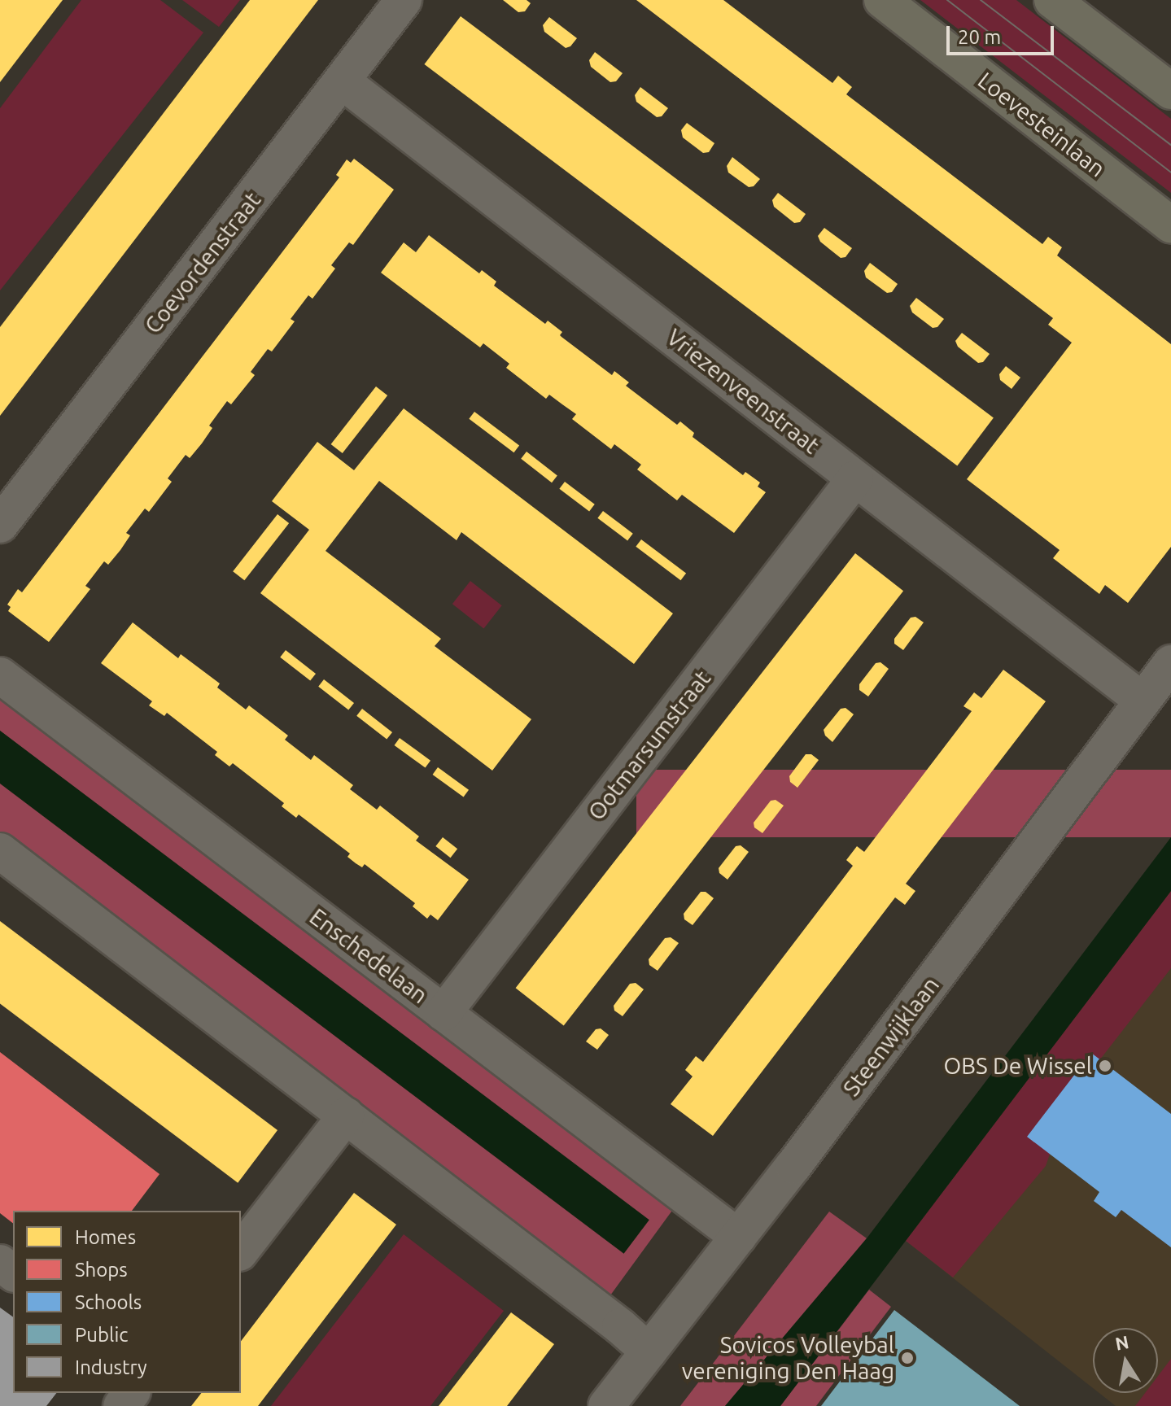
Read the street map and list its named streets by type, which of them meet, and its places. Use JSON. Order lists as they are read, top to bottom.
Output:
{
  "streets": {
    "main road": ["Loevesteinlaan"],
    "street": [
      "Coevordenstraat",
      "Vriezenveenstraat",
      "Ootmarsumstraat",
      "Enschedelaan",
      "Steenwijklaan"
    ]
  },
  "crossings": [
    ["Coevordenstraat", "Vriezenveenstraat"],
    ["Vriezenveenstraat", "Ootmarsumstraat"],
    ["Vriezenveenstraat", "Steenwijklaan"],
    ["Ootmarsumstraat", "Enschedelaan"],
    ["Enschedelaan", "Steenwijklaan"]
  ],
  "places": ["OBS De Wissel", "Sovicos Volleybal vereniging Den Haag"],
  "legend": [
    "Homes",
    "Shops",
    "Schools",
    "Public",
    "Industry"
  ],
  "scale_bar": "20 m",
  "north": "top"
}
